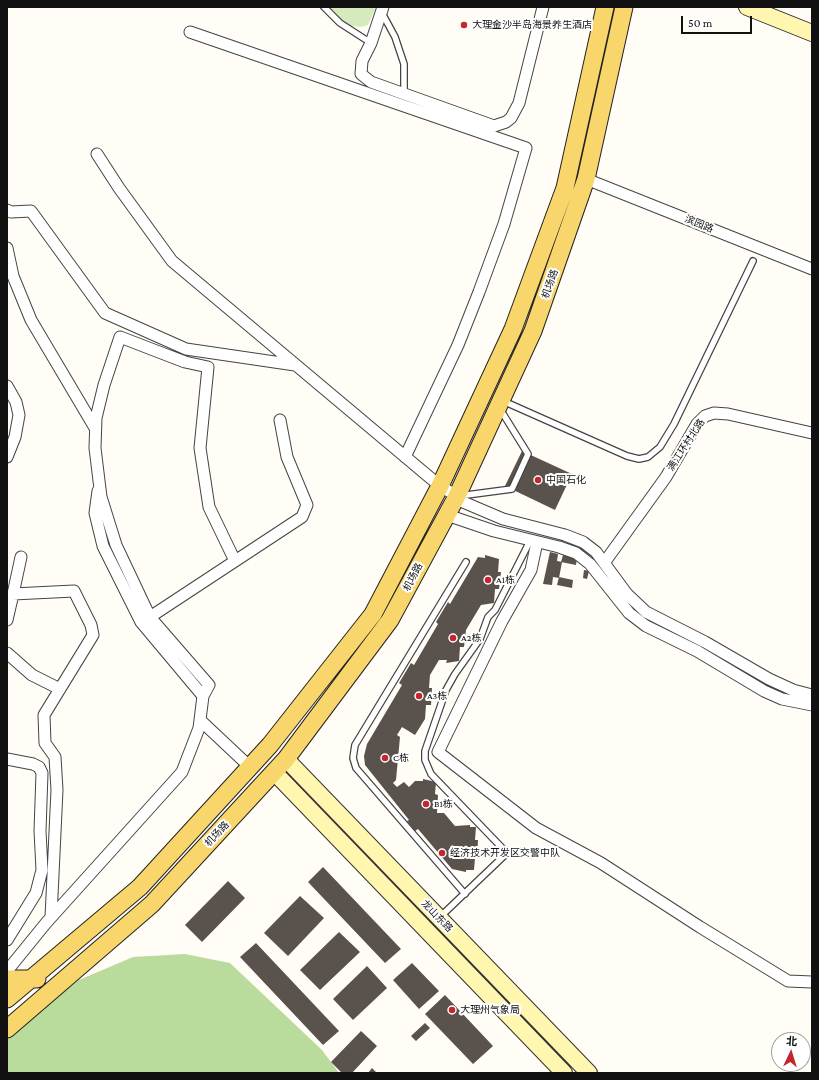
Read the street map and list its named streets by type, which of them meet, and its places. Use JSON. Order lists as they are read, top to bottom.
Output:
{
  "streets": {
    "main road": ["机场路", "龙山东路"],
    "street": ["滨园路", "满江环村北路"]
  },
  "crossings": [
    ["滨园路", "机场路"],
    ["机场路", "龙山东路"]
  ],
  "places": [
    "大理金沙半岛海景养生酒店",
    "中国石化",
    "A1栋",
    "A2栋",
    "A3栋",
    "C栋",
    "B1栋",
    "经济技术开发区交警中队",
    "大理州气象局"
  ],
  "scale_bar": "50 m",
  "north": "top"
}
